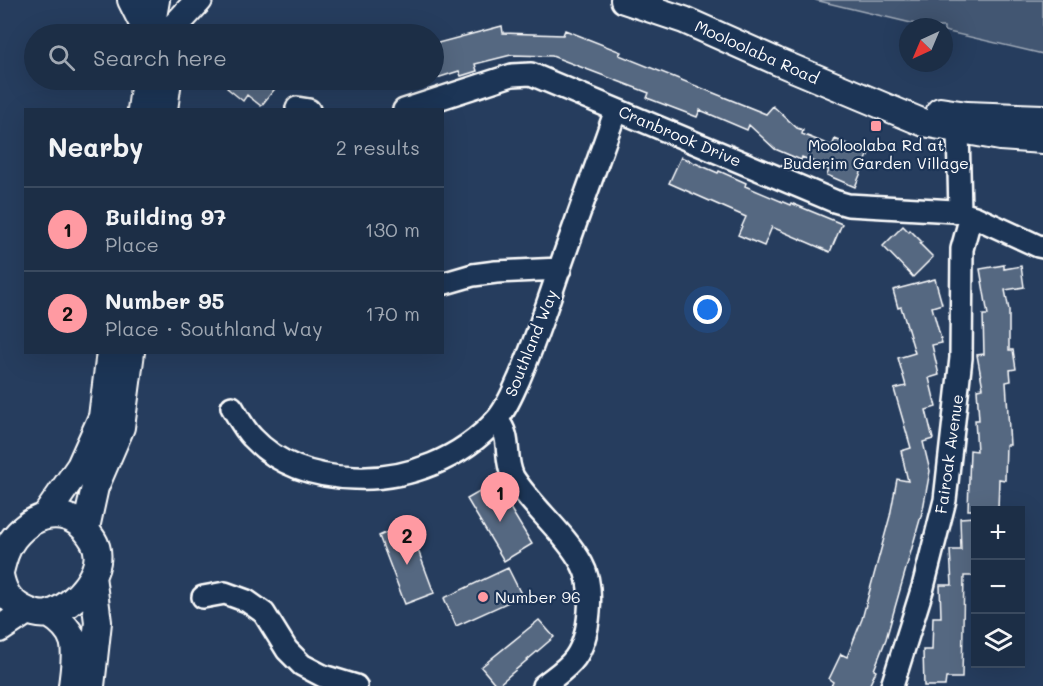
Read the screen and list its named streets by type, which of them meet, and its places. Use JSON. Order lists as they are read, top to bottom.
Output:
{
  "streets": {
    "main road": ["Mooloolaba Road"],
    "street": ["Cranbrook Drive", "Southland Way", "Fairoak Avenue"]
  },
  "crossings": [
    ["Mooloolaba Road", "Fairoak Avenue"],
    ["Cranbrook Drive", "Southland Way"],
    ["Cranbrook Drive", "Fairoak Avenue"]
  ],
  "places": {
    "transit": ["Mooloolaba Rd at Buderim Garden Village"],
    "other": ["Number 96"]
  },
  "north": "bottom left",
  "page": {
    "search": "Search here",
    "heading": ["Nearby", "2 results"],
    "list": [
      {
        "mark": "1",
        "name": "Building 97",
        "note": "Place",
        "value": "130 m"
      },
      {
        "mark": "2",
        "name": "Number 95",
        "note": "Place · Southland Way",
        "value": "170 m"
      }
    ],
    "pins": ["1", "2"],
    "map_buttons": ["+", "−"]
  }
}
